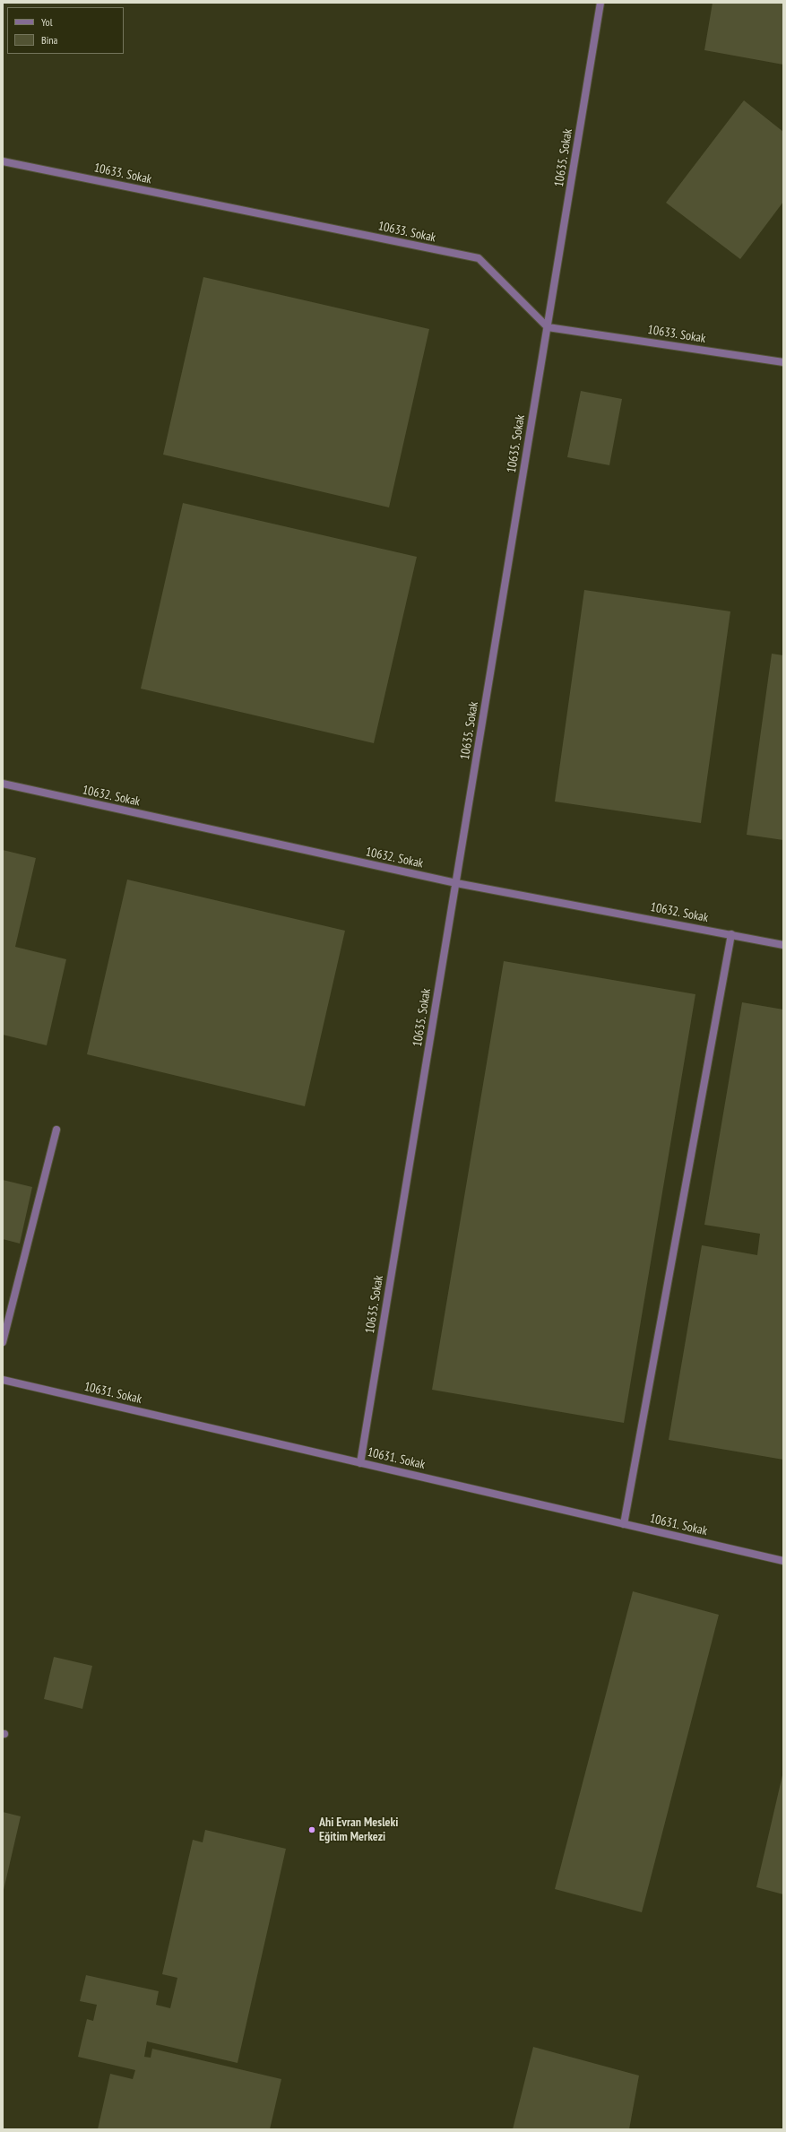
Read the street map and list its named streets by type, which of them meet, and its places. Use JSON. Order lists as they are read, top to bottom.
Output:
{
  "streets": {
    "street": [
      "10635. Sokak",
      "10633. Sokak",
      "10632. Sokak",
      "10631. Sokak"
    ]
  },
  "crossings": [
    ["10635. Sokak", "10633. Sokak"],
    ["10635. Sokak", "10632. Sokak"],
    ["10635. Sokak", "10631. Sokak"]
  ],
  "places": ["Ahi Evran Mesleki Eğitim Merkezi"],
  "legend": ["Yol", "Bina"]
}
